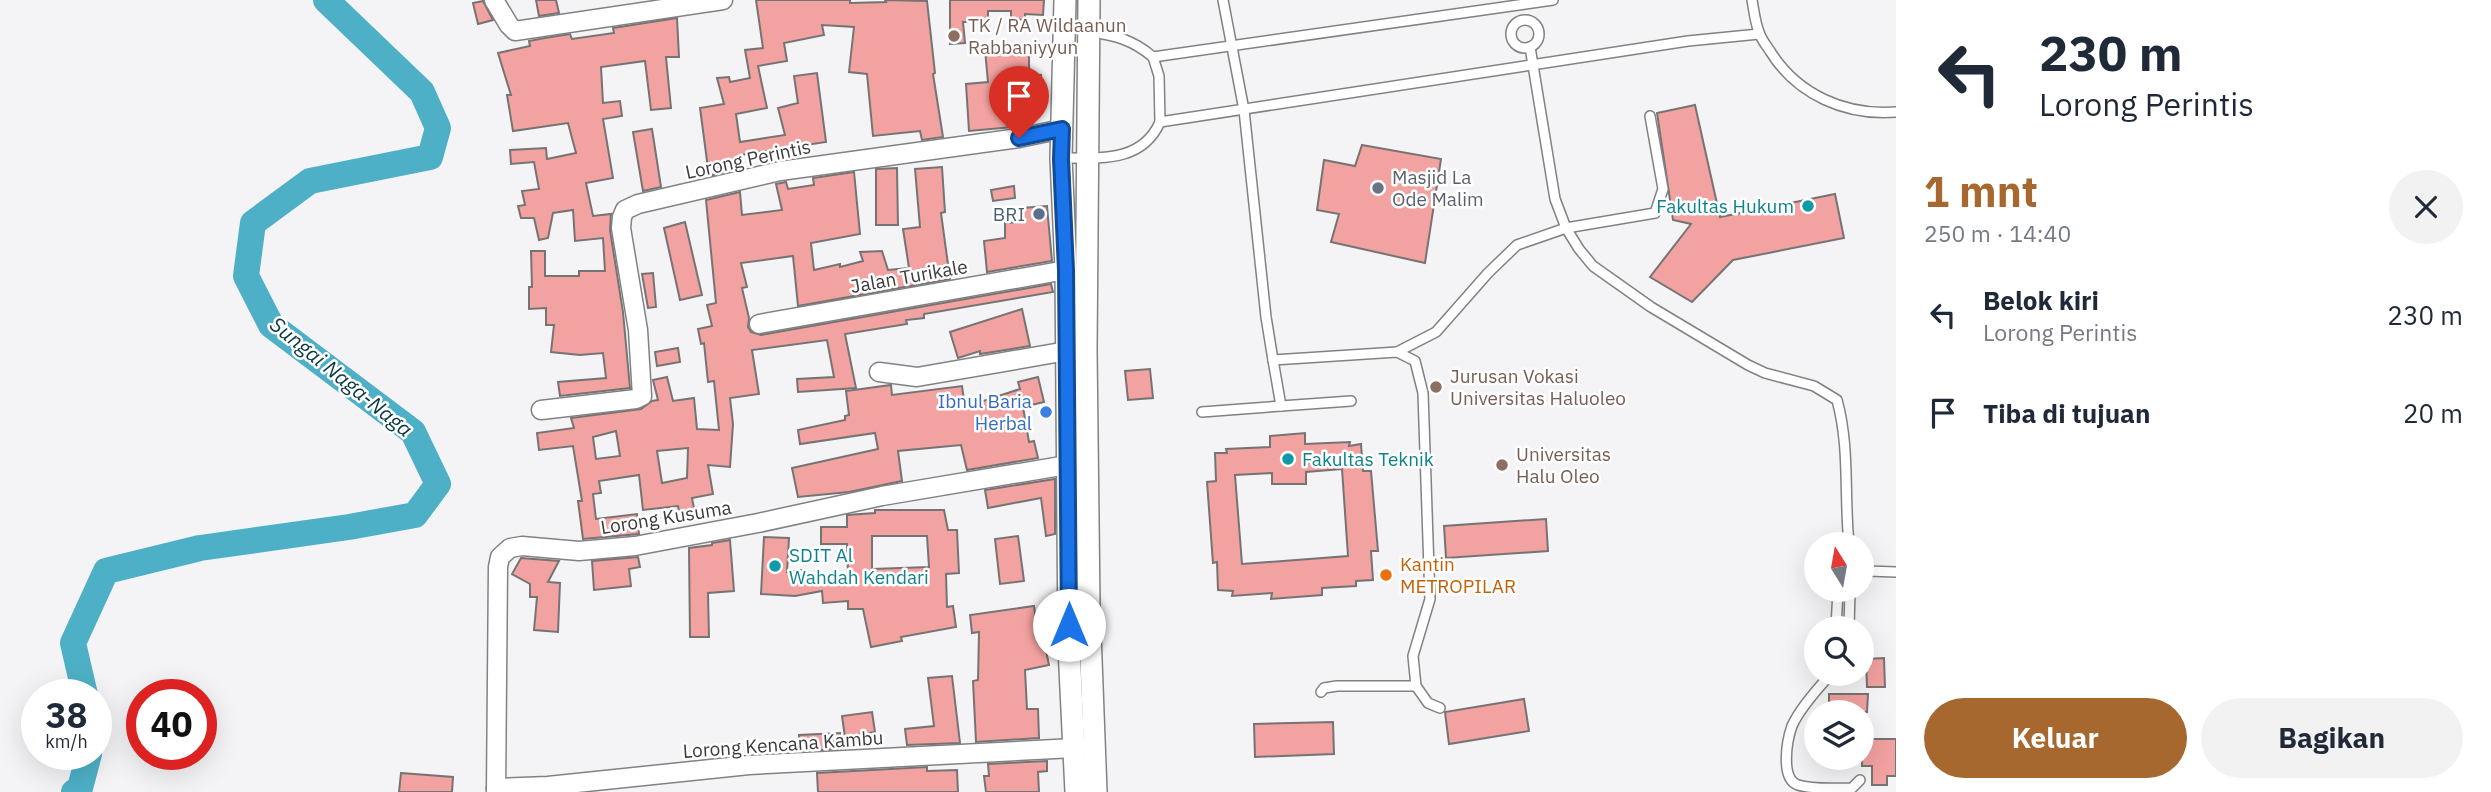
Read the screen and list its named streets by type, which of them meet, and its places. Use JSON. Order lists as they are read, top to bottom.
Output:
{
  "streets": {
    "street": [
      "Lorong Perintis",
      "Jalan Turikale",
      "Lorong Kusuma",
      "Lorong Kencana Kambu"
    ]
  },
  "crossings": [
    ["Lorong Kusuma", "Lorong Kencana Kambu"]
  ],
  "water": ["Sungai Naga-Naga"],
  "places": [
    "TK / RA Wildaanun Rabbaniyyun",
    "Masjid La Ode Malim",
    "Fakultas Hukum",
    "BRI",
    "Jurusan Vokasi Universitas Haluoleo",
    "Ibnul Baria Herbal",
    "Fakultas Teknik",
    "Universitas Halu Oleo",
    "SDIT Al Wahdah Kendari",
    "Kantin METROPILAR"
  ],
  "north": "top",
  "page": {
    "turn": ["230 m", "Lorong Perintis"],
    "heading": ["1 mnt", "250 m · 14:40"],
    "list": [
      {
        "name": "Belok kiri",
        "note": "Lorong Perintis",
        "value": "230 m"
      },
      {
        "name": "Tiba di tujuan",
        "value": "20 m"
      }
    ],
    "speed": "38 km/h",
    "limit": "40",
    "buttons": ["Keluar", "Bagikan"]
  }
}
